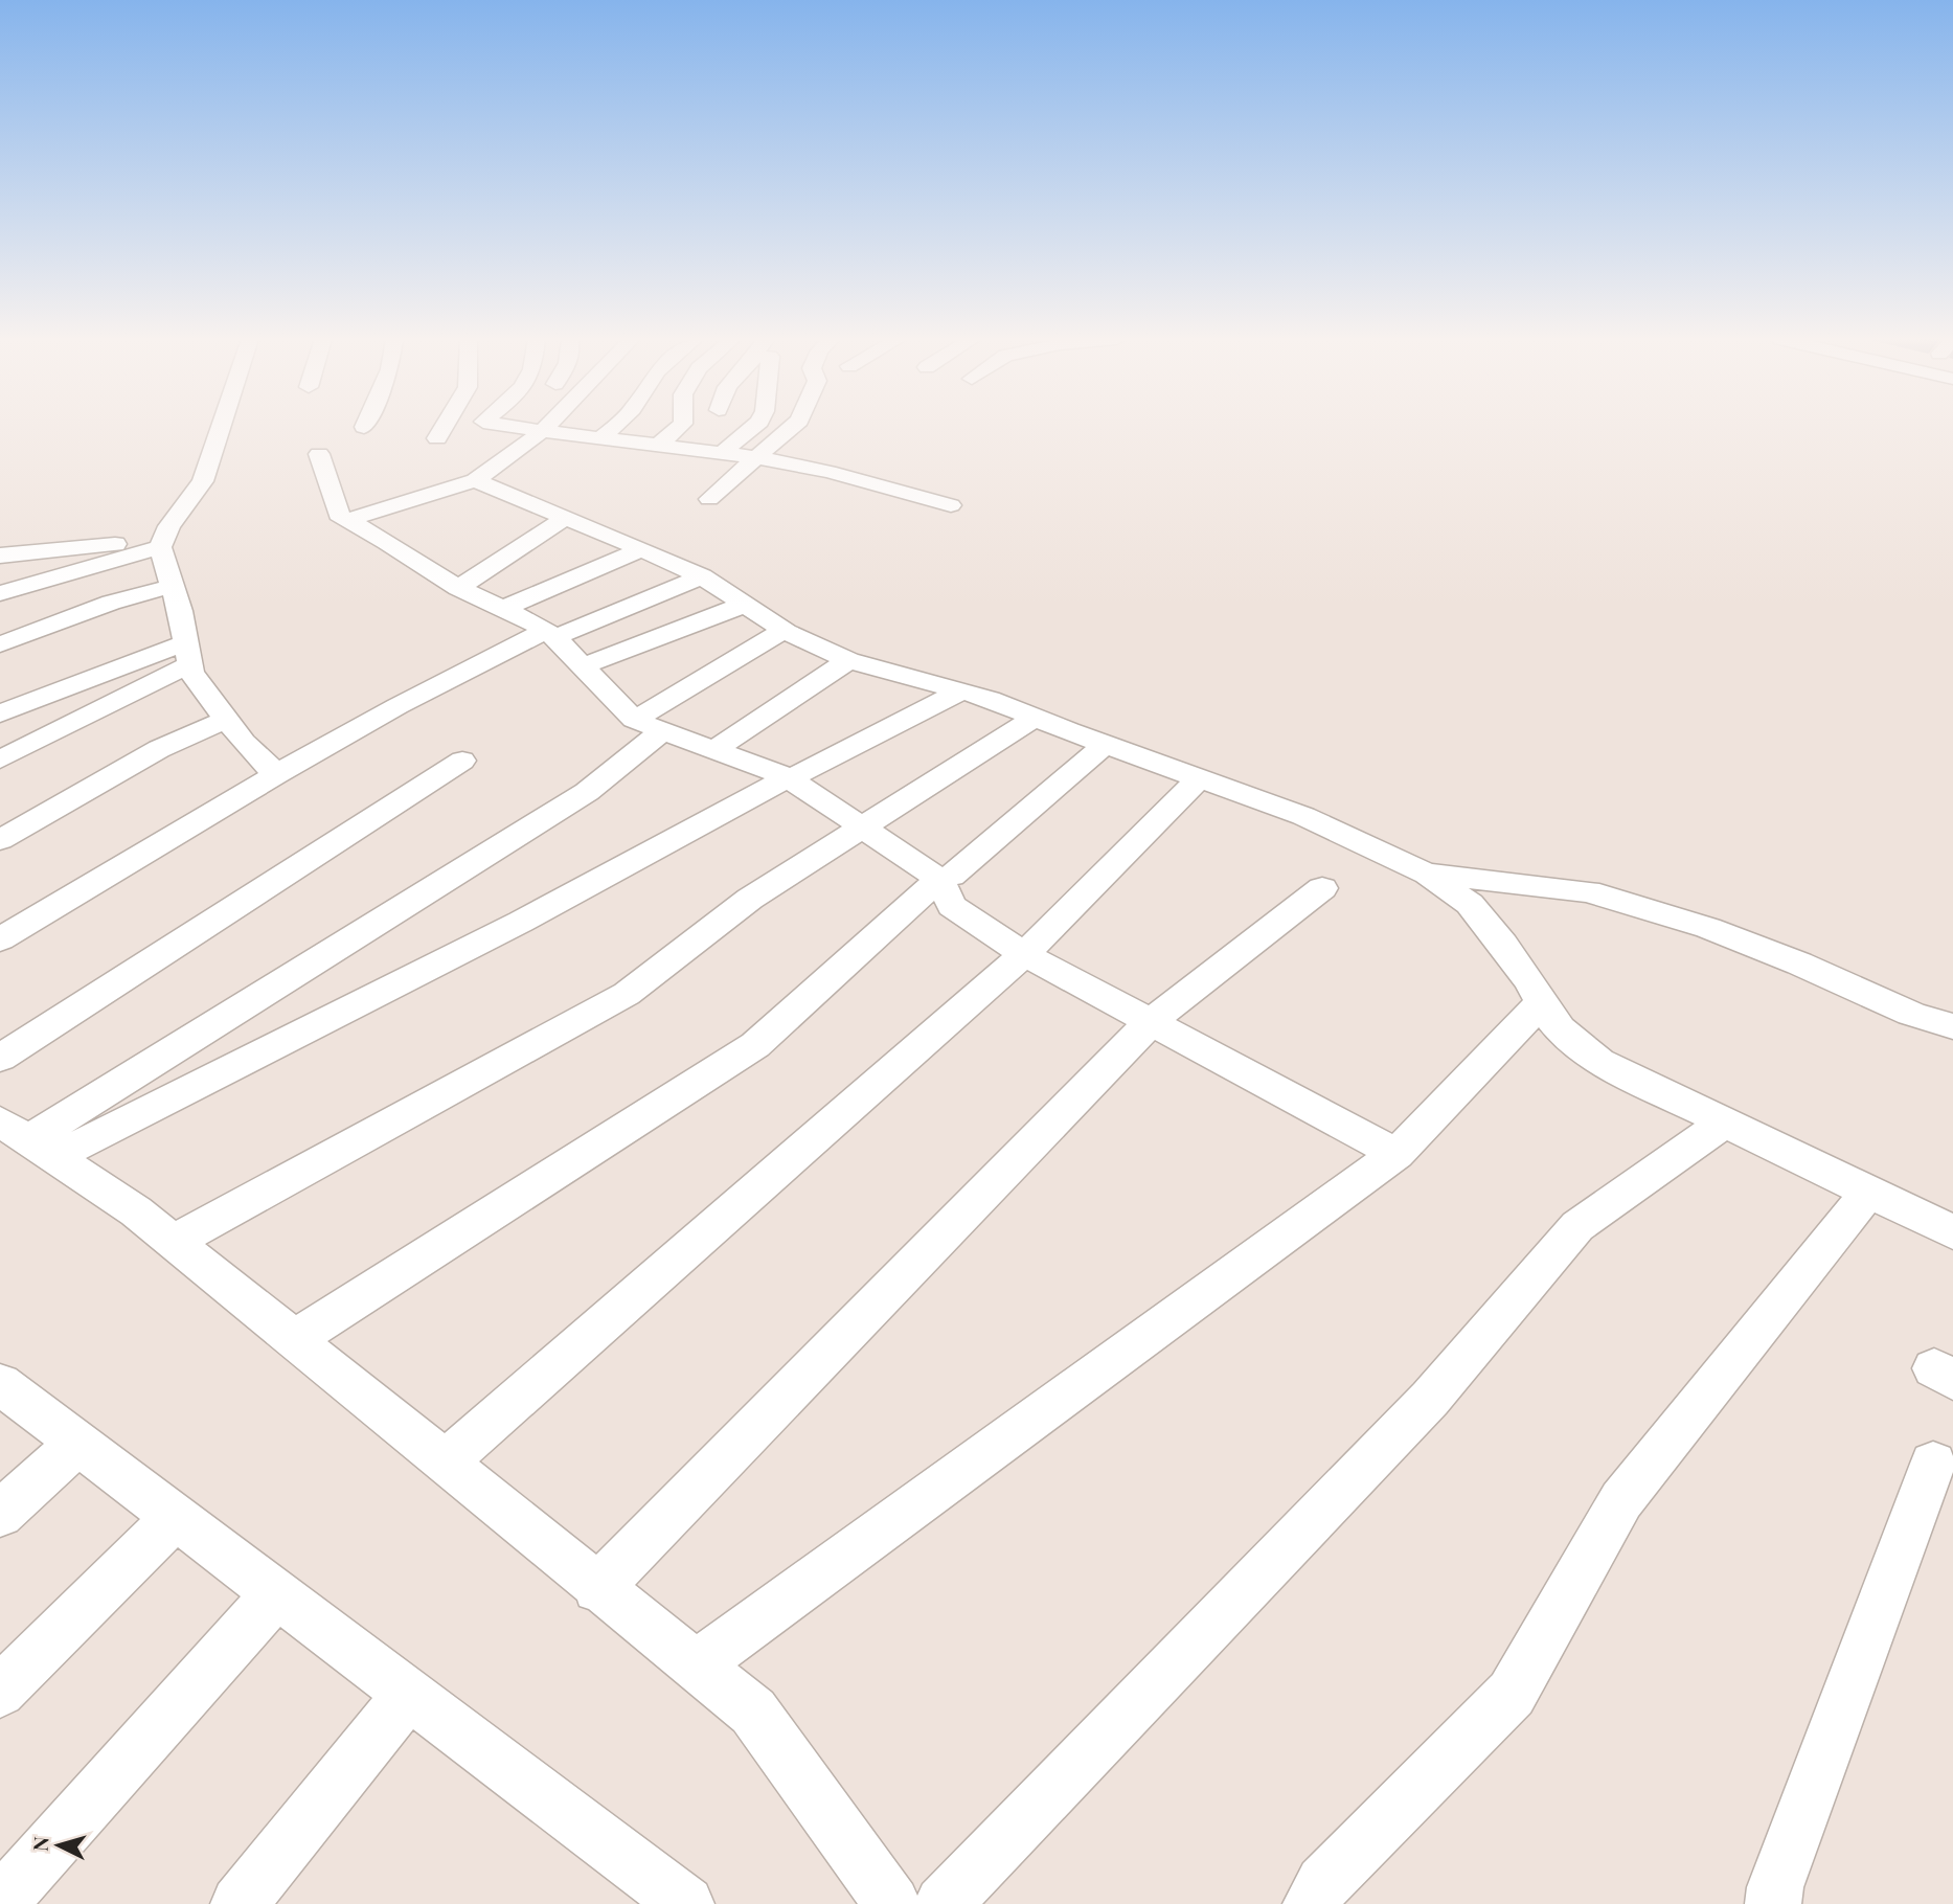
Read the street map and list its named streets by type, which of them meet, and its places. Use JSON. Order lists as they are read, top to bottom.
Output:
{
  "north": "left"
}
